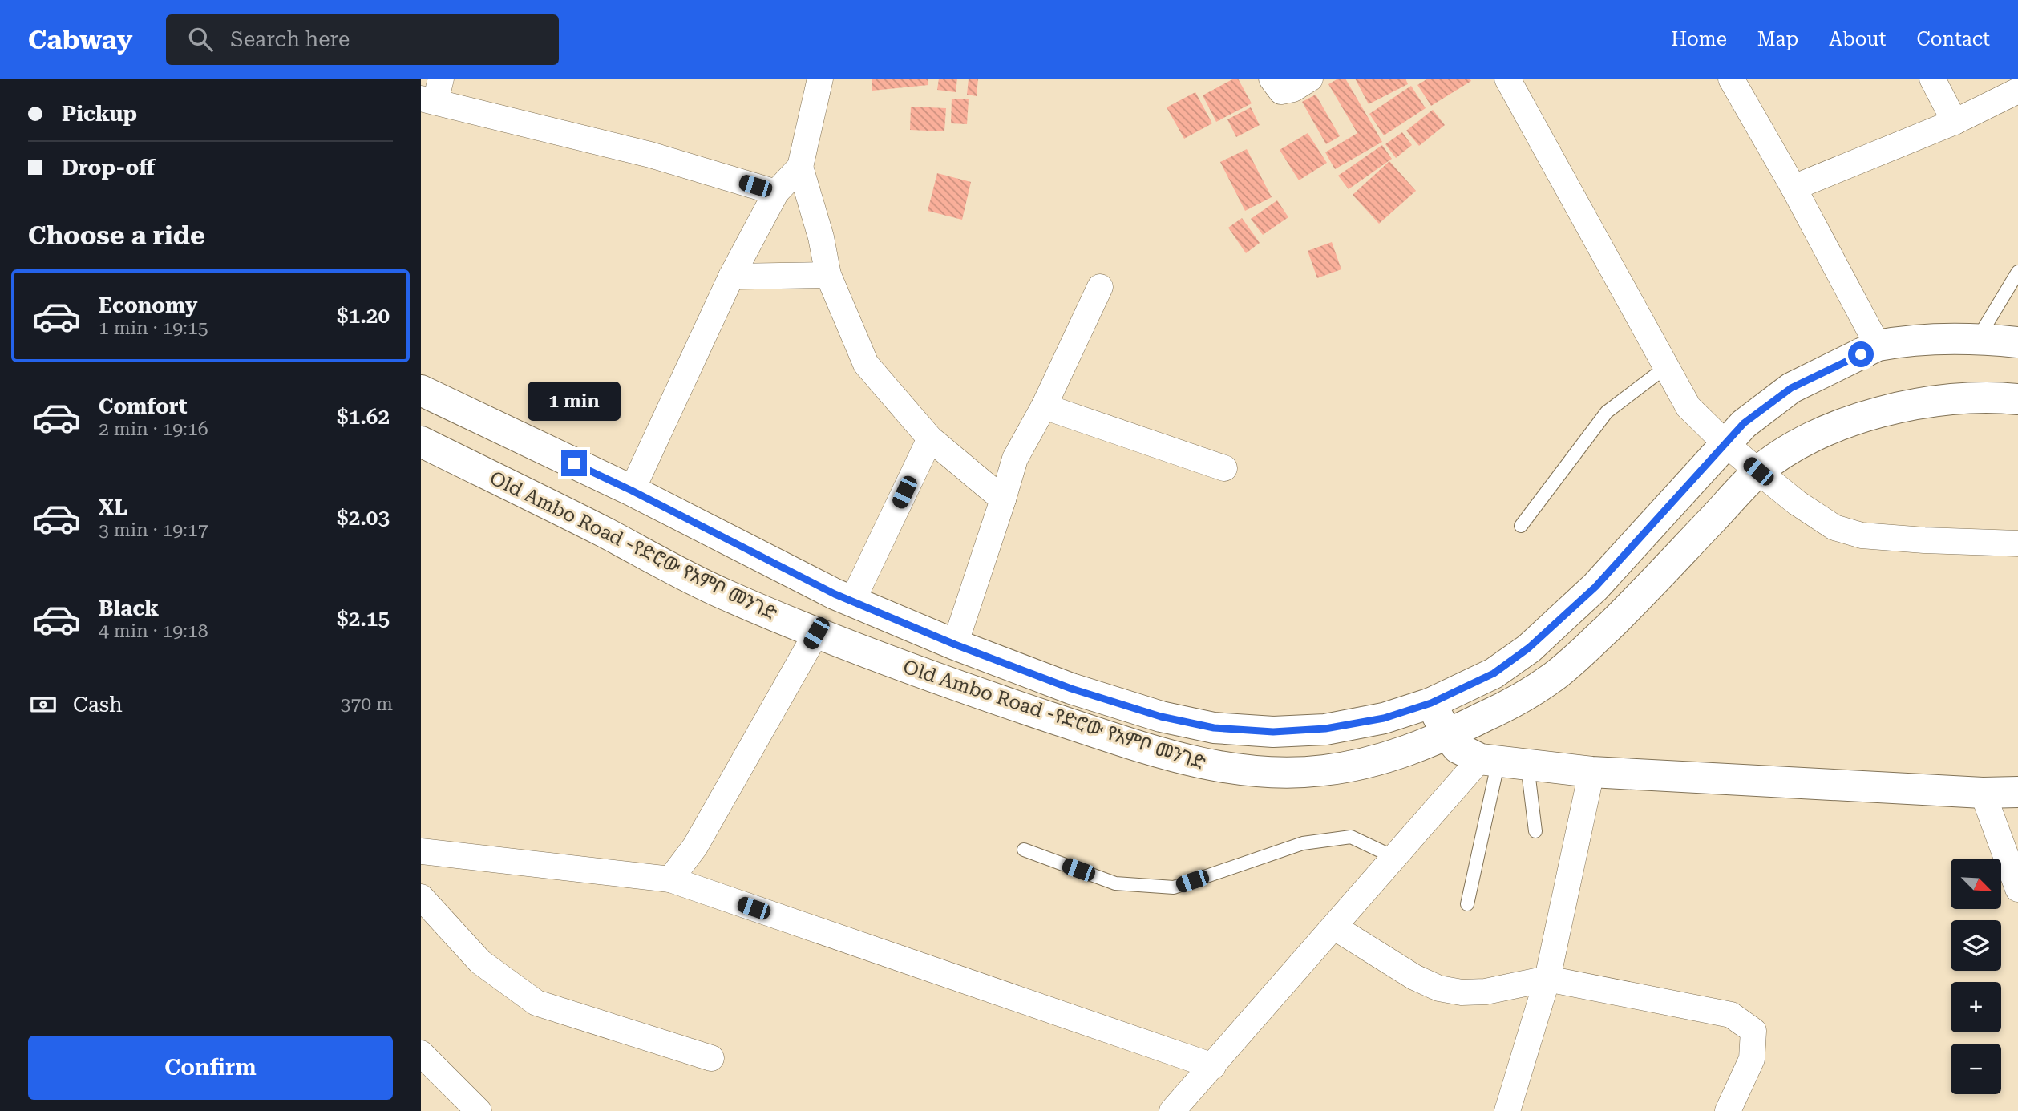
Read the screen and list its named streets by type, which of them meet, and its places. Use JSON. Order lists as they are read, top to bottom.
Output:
{
  "streets": {
    "main road": ["Old Ambo Road -የድሮው የአምቦ መንገድ"]
  },
  "north": "bottom right",
  "page": {
    "header": "Cabway",
    "search": "Search here",
    "nav": [
      "Home",
      "Map",
      "About",
      "Contact"
    ],
    "banner": ["Pickup", "Drop-off"],
    "heading": "Choose a ride",
    "list": [
      {
        "name": "Economy",
        "note": "1 min · 19:15",
        "value": "$1.20"
      },
      {
        "name": "Comfort",
        "note": "2 min · 19:16",
        "value": "$1.62"
      },
      {
        "name": "XL",
        "note": "3 min · 19:17",
        "value": "$2.03"
      },
      {
        "name": "Black",
        "note": "4 min · 19:18",
        "value": "$2.15"
      }
    ],
    "bubble": "1 min",
    "pay": ["Cash", "370 m"],
    "map_buttons": ["+", "−"],
    "buttons": "Confirm"
  }
}
